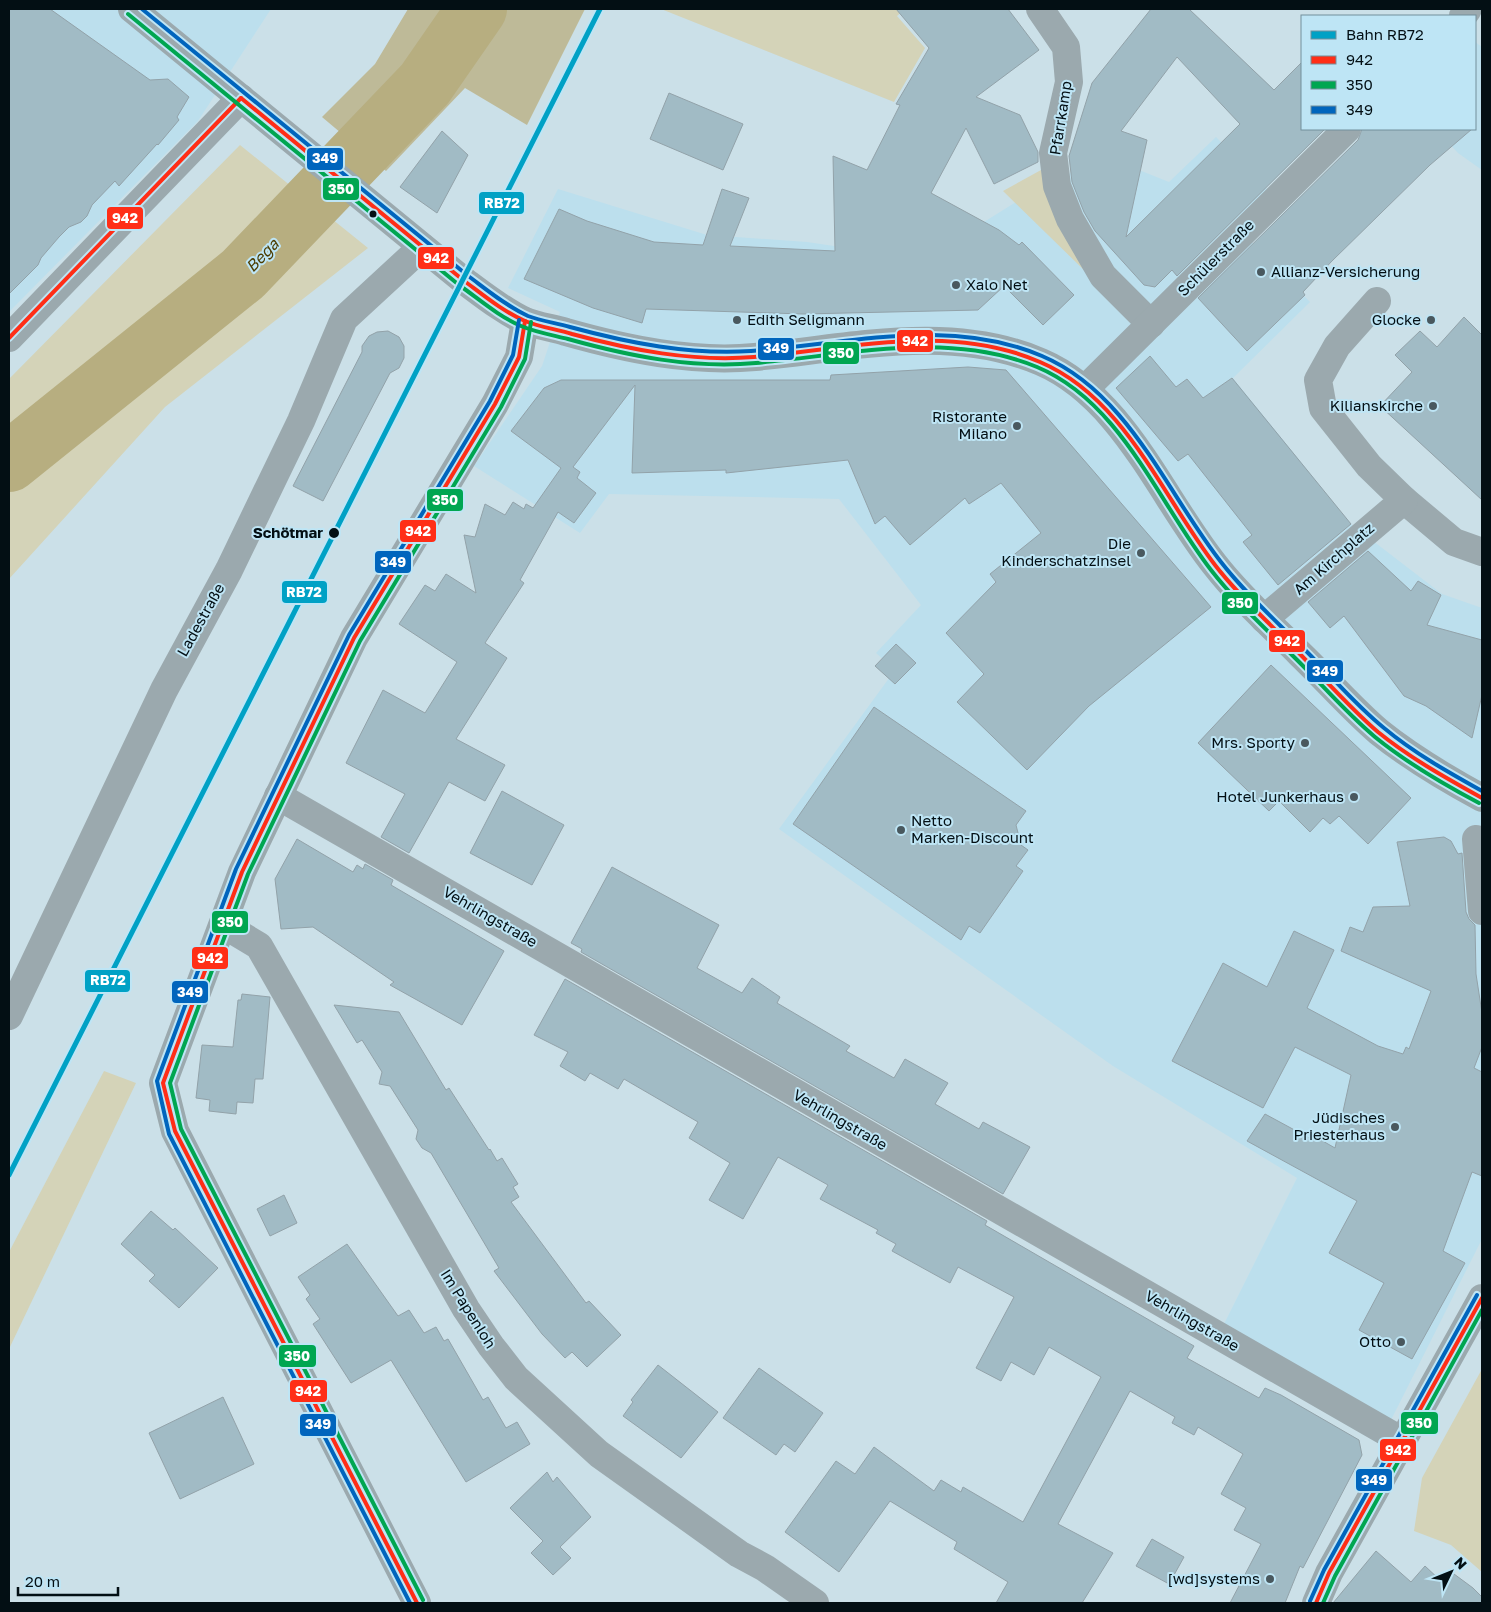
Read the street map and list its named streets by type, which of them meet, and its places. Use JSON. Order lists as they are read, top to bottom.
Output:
{
  "streets": {
    "street": [
      "Pfarrkamp",
      "Schülerstraße",
      "Am Kirchplatz",
      "Ladestraße",
      "Vehrlingstraße",
      "Im Papenloh"
    ]
  },
  "crossings": [
    ["Pfarrkamp", "Schülerstraße"]
  ],
  "water": ["Bega"],
  "places": [
    "Allianz-Versicherung",
    "Xalo Net",
    "Edith Seligmann",
    "Glocke",
    "Kilianskirche",
    "Ristorante Milano",
    "Schötmar",
    "Die Kinderschatzinsel",
    "Mrs. Sporty",
    "Hotel Junkerhaus",
    "Netto Marken-Discount",
    "Jüdisches Priesterhaus",
    "Otto",
    "[wd]systems"
  ],
  "lines": [
    "rail line RB72",
    "transit line 349",
    "transit line 350",
    "transit line 942"
  ],
  "legend": [
    "Bahn RB72",
    "942",
    "350",
    "349"
  ],
  "scale_bar": "20 m",
  "north": "top right"
}
